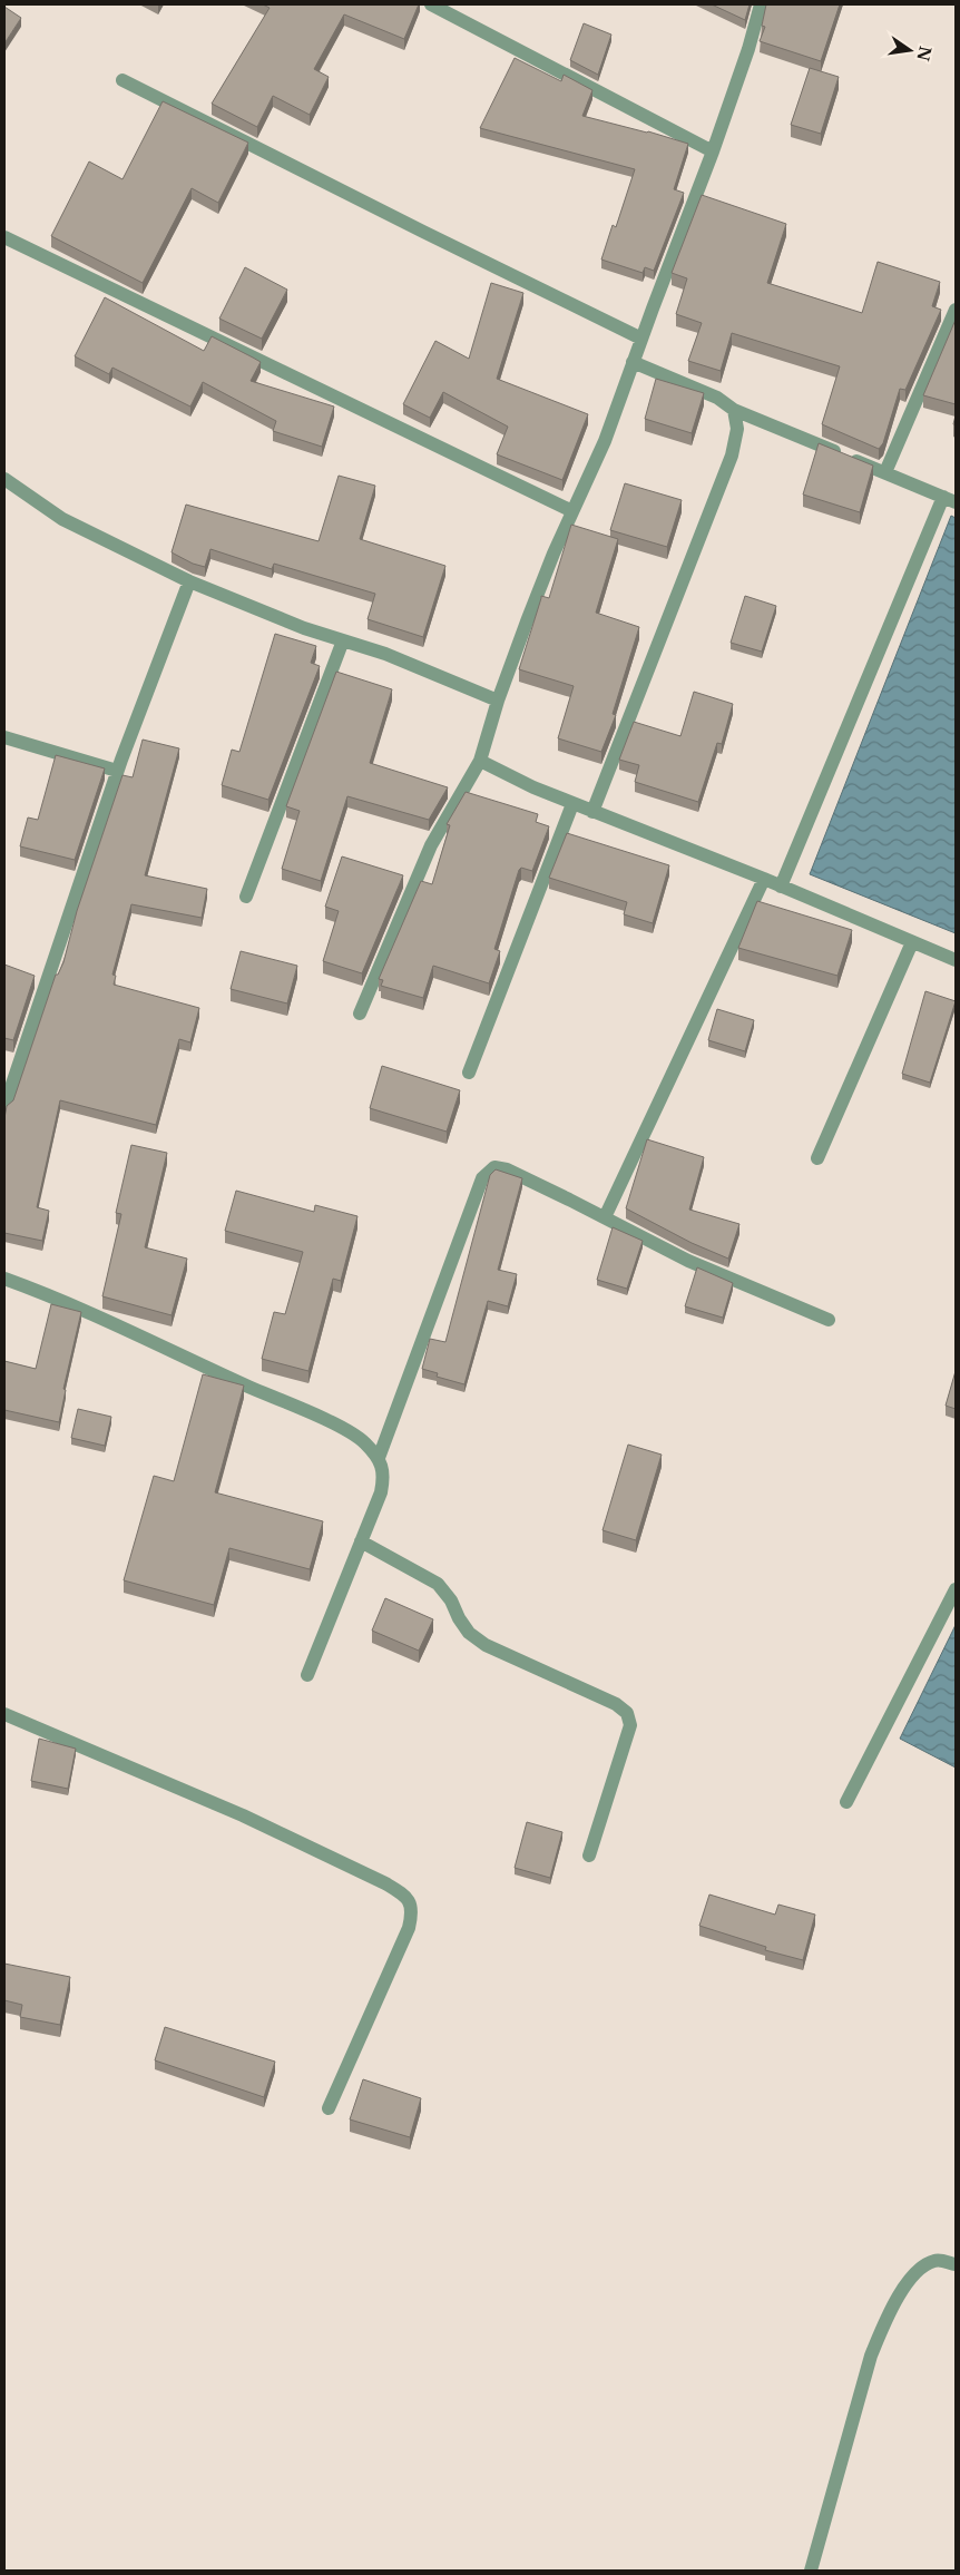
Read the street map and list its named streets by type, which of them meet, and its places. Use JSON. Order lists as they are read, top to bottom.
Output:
{
  "north": "right"
}
